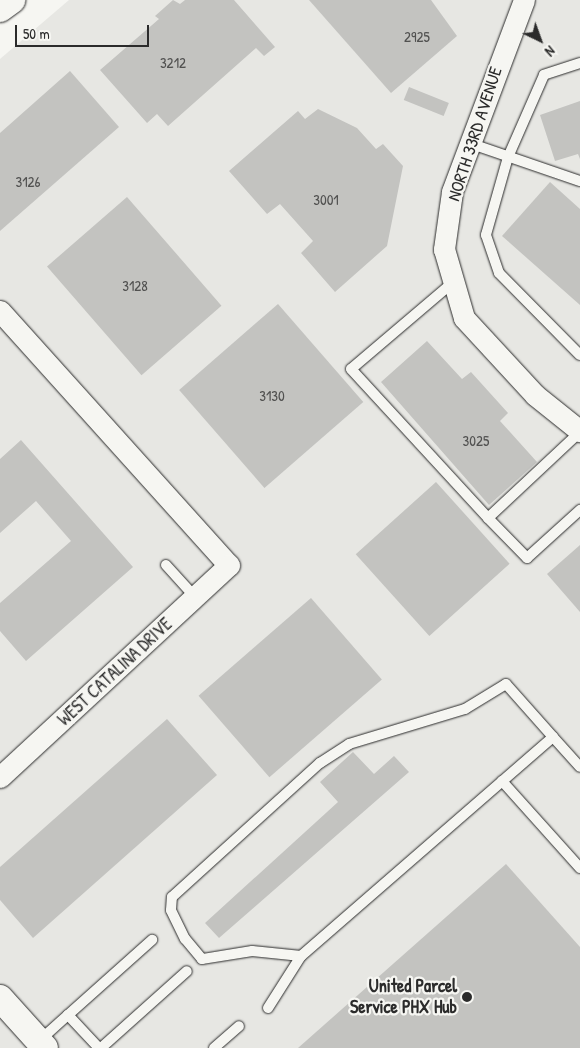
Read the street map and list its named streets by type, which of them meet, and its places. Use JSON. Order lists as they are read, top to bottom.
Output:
{
  "streets": {
    "street": ["NORTH 33RD AVENUE", "WEST CATALINA DRIVE"]
  },
  "places": ["United Parcel Service PHX Hub"],
  "house_numbers": [
    "2925",
    "3212",
    "3126",
    "3001",
    "3128",
    "3130",
    "3025"
  ],
  "scale_bar": "50 m",
  "north": "bottom right"
}
